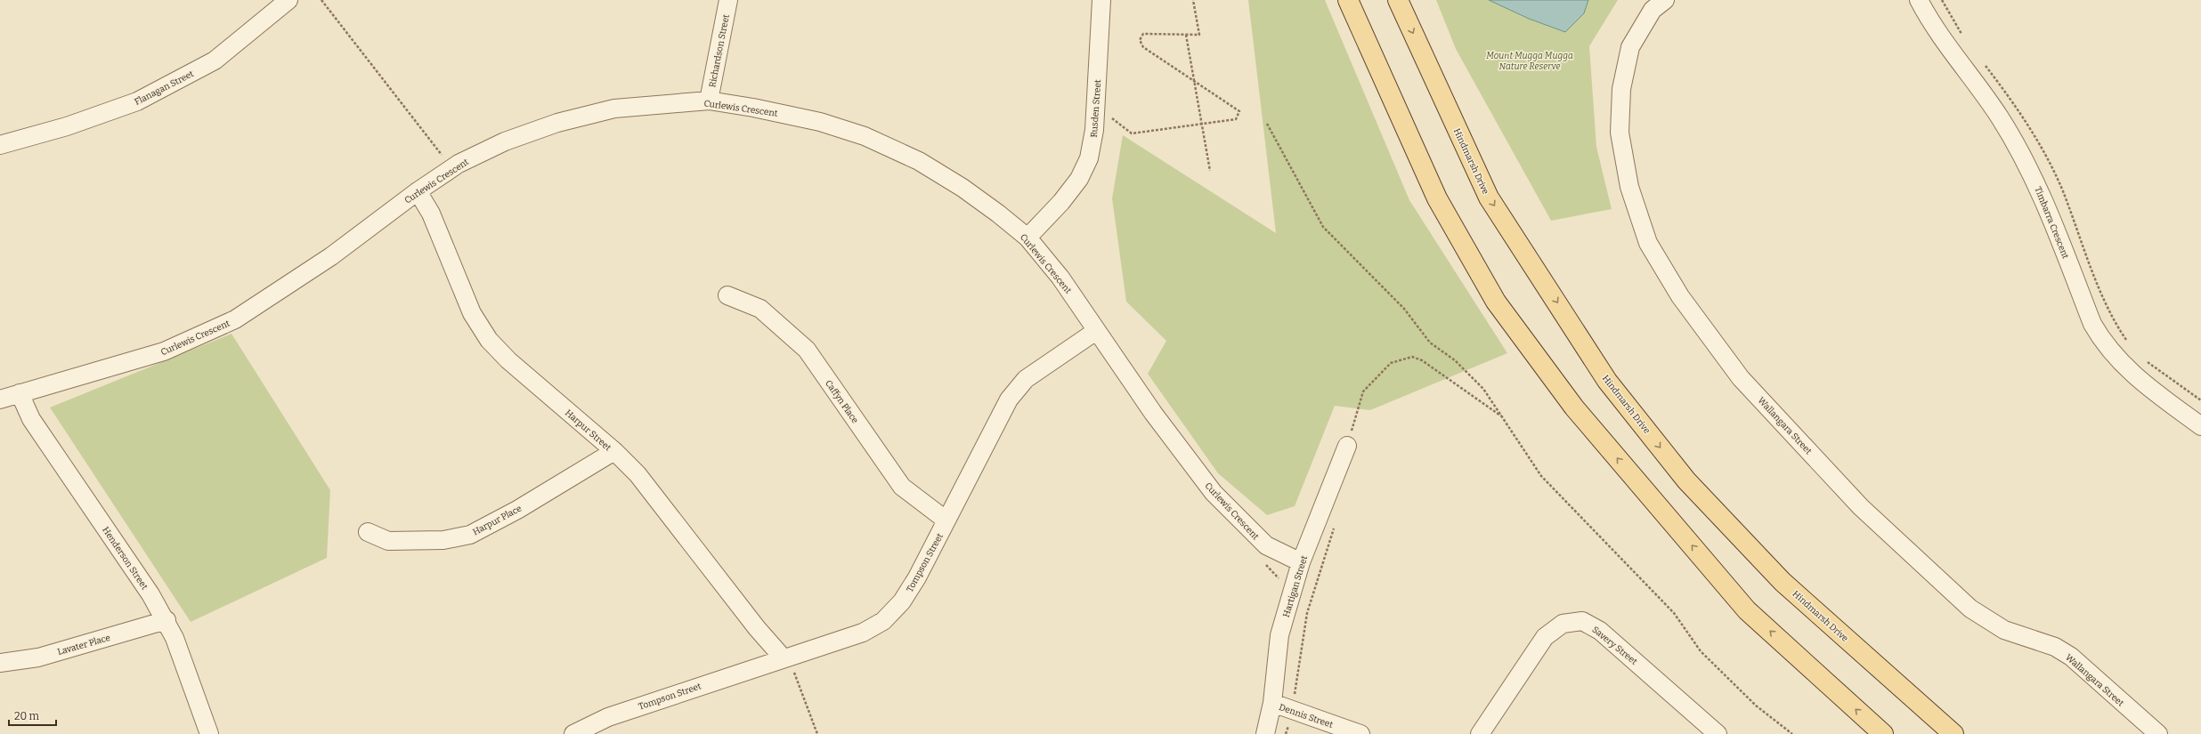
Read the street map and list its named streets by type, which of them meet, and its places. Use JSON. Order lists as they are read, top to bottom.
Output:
{
  "streets": {
    "main road": ["Hindmarsh Drive"],
    "street": [
      "Richardson Street",
      "Flanagan Street",
      "Curlewis Crescent",
      "Rusden Street",
      "Timbarra Crescent",
      "Caffyn Place",
      "Wallangara Street",
      "Harpur Street",
      "Harpur Place",
      "Henderson Street",
      "Tompson Street",
      "Hartigan Street",
      "Lavater Place",
      "Savery Street",
      "Dennis Street"
    ]
  },
  "crossings": [
    ["Richardson Street", "Curlewis Crescent"],
    ["Curlewis Crescent", "Rusden Street"],
    ["Curlewis Crescent", "Harpur Street"],
    ["Curlewis Crescent", "Henderson Street"],
    ["Curlewis Crescent", "Tompson Street"],
    ["Curlewis Crescent", "Hartigan Street"],
    ["Caffyn Place", "Tompson Street"],
    ["Harpur Street", "Harpur Place"],
    ["Harpur Street", "Tompson Street"],
    ["Henderson Street", "Lavater Place"],
    ["Hartigan Street", "Dennis Street"]
  ],
  "parks": ["Mount Mugga Mugga Nature Reserve"],
  "scale_bar": "20 m"
}
